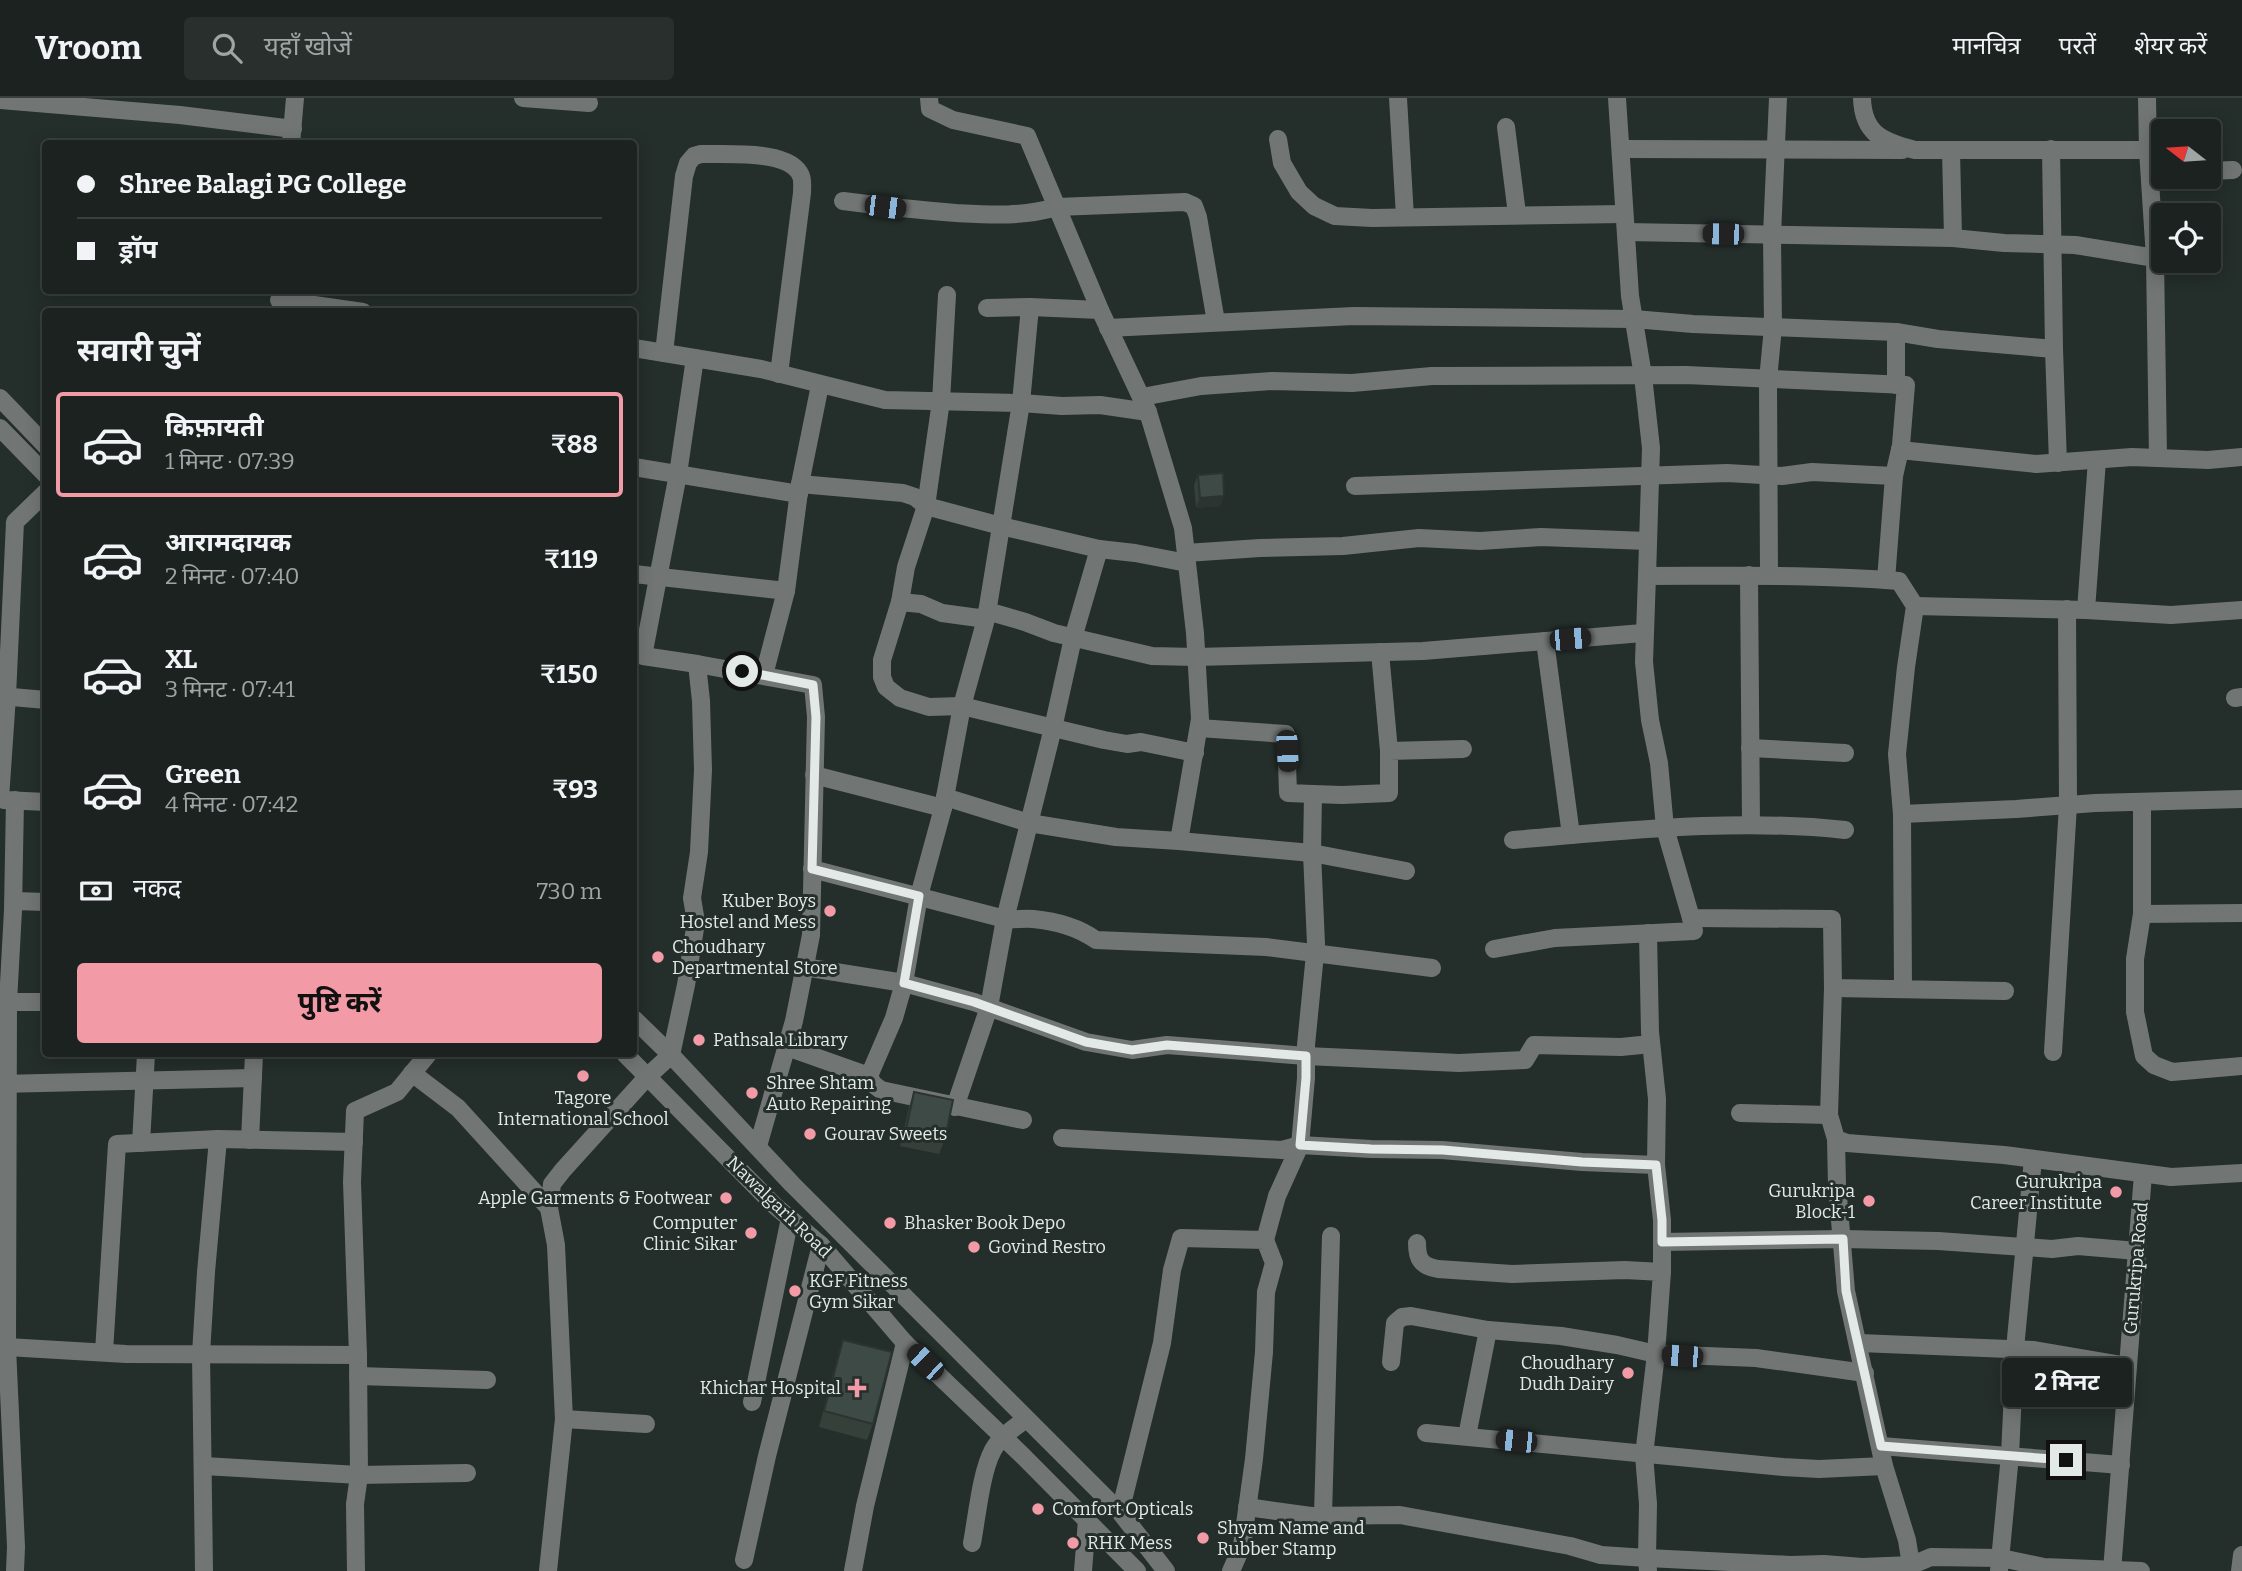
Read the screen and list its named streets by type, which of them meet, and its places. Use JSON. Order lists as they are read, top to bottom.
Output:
{
  "streets": {
    "street": ["Nawalgarh Road", "Gurukripa Road"]
  },
  "places": {
    "other": [
      "Kuber Boys Hostel and Mess",
      "Choudhary Departmental Store",
      "Pathsala Library",
      "Tagore International School",
      "Shree Shtam Auto Repairing",
      "Gourav Sweets",
      "Gurukripa Career Institute",
      "Apple Garments & Footwear",
      "Gurukripa Block-1",
      "Bhasker Book Depo",
      "Computer Clinic Sikar",
      "Govind Restro",
      "KGF Fitness Gym Sikar",
      "Choudhary Dudh Dairy",
      "Comfort Opticals",
      "Shyam Name and Rubber Stamp",
      "RHK Mess"
    ],
    "health": ["Khichar Hospital"]
  },
  "north": "left",
  "page": {
    "header": "Vroom",
    "search": "यहाँ खोजें",
    "nav": ["मानचित्र", "परतें", "शेयर करें"],
    "banner": ["Shree Balagi PG College", "ड्रॉप"],
    "heading": "सवारी चुनें",
    "list": [
      {
        "name": "किफ़ायती",
        "note": "1 मिनट · 07:39",
        "value": "₹88"
      },
      {
        "name": "आरामदायक",
        "note": "2 मिनट · 07:40",
        "value": "₹119"
      },
      {
        "name": "XL",
        "note": "3 मिनट · 07:41",
        "value": "₹150"
      },
      {
        "name": "Green",
        "note": "4 मिनट · 07:42",
        "value": "₹93"
      }
    ],
    "pay": ["नकद", "730 m"],
    "buttons": "पुष्टि करें",
    "bubble": "2 मिनट"
  }
}
